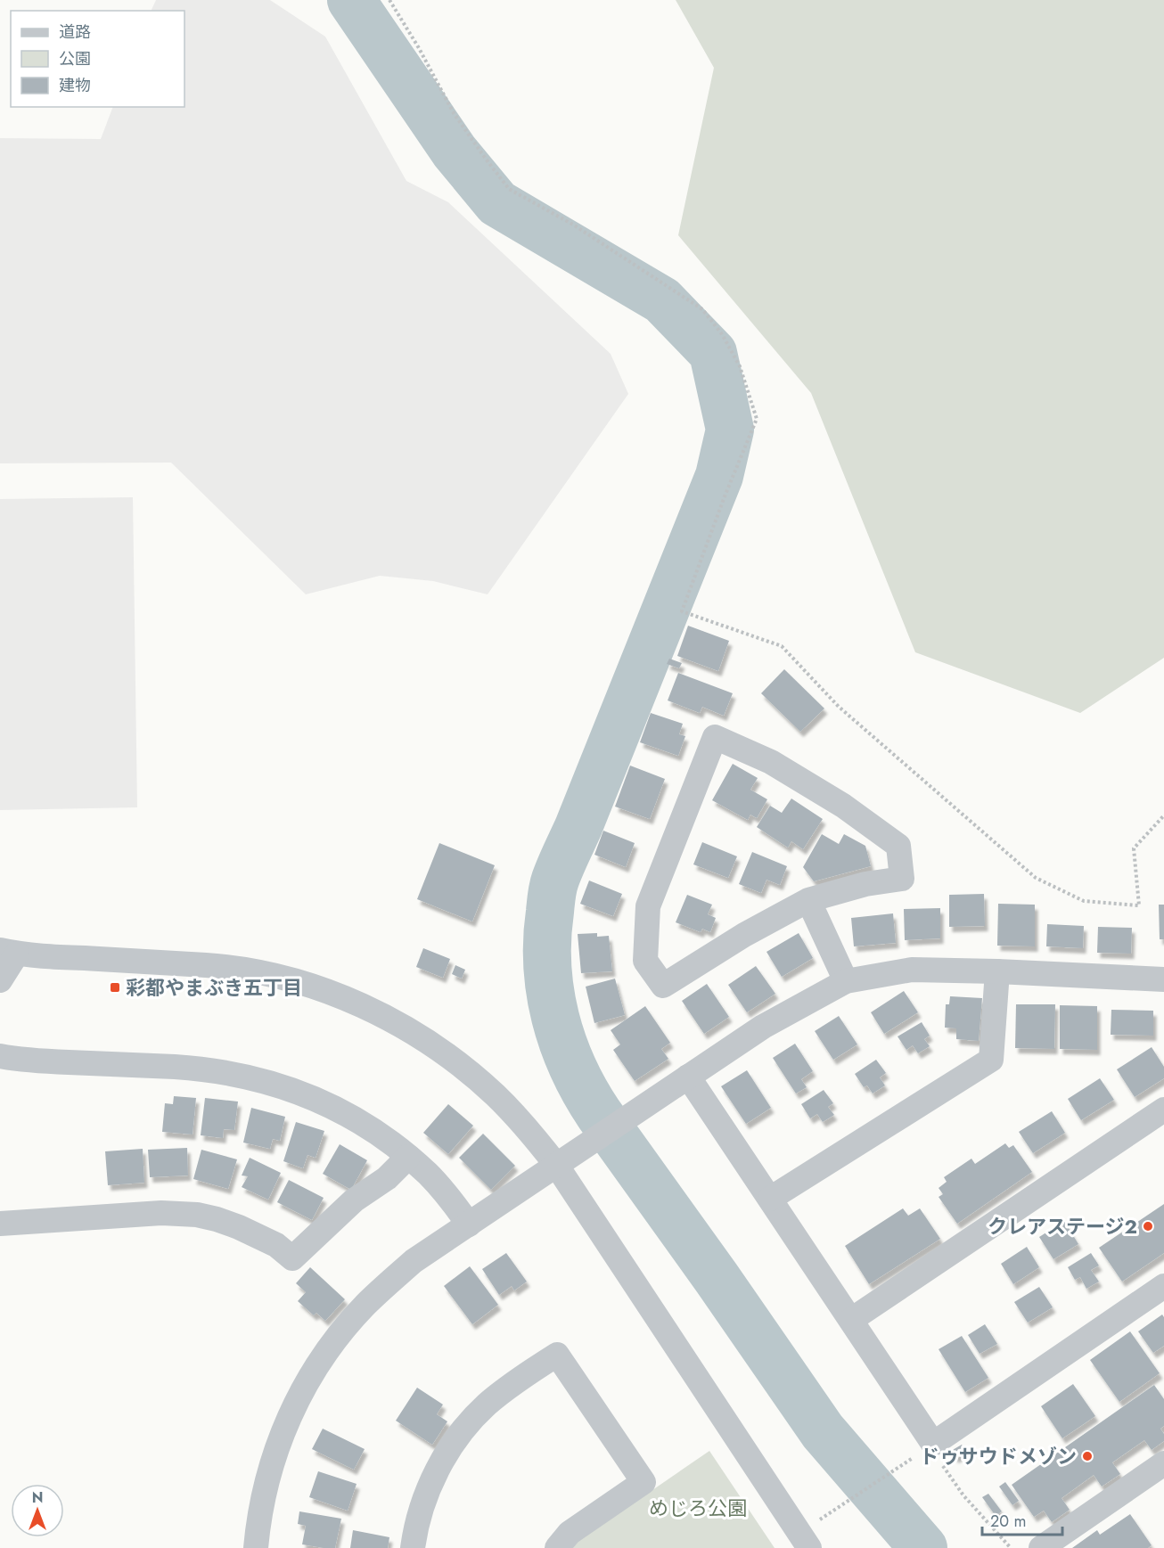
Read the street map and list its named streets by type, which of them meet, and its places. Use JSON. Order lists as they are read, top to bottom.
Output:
{
  "parks": ["めじろ公園"],
  "places": {
    "transit": ["彩都やまぶき五丁目"],
    "other": ["クレアステージ2", "ドゥサウドメゾン"]
  },
  "legend": ["道路", "公園", "建物"],
  "scale_bar": "20 m",
  "north": "top"
}
